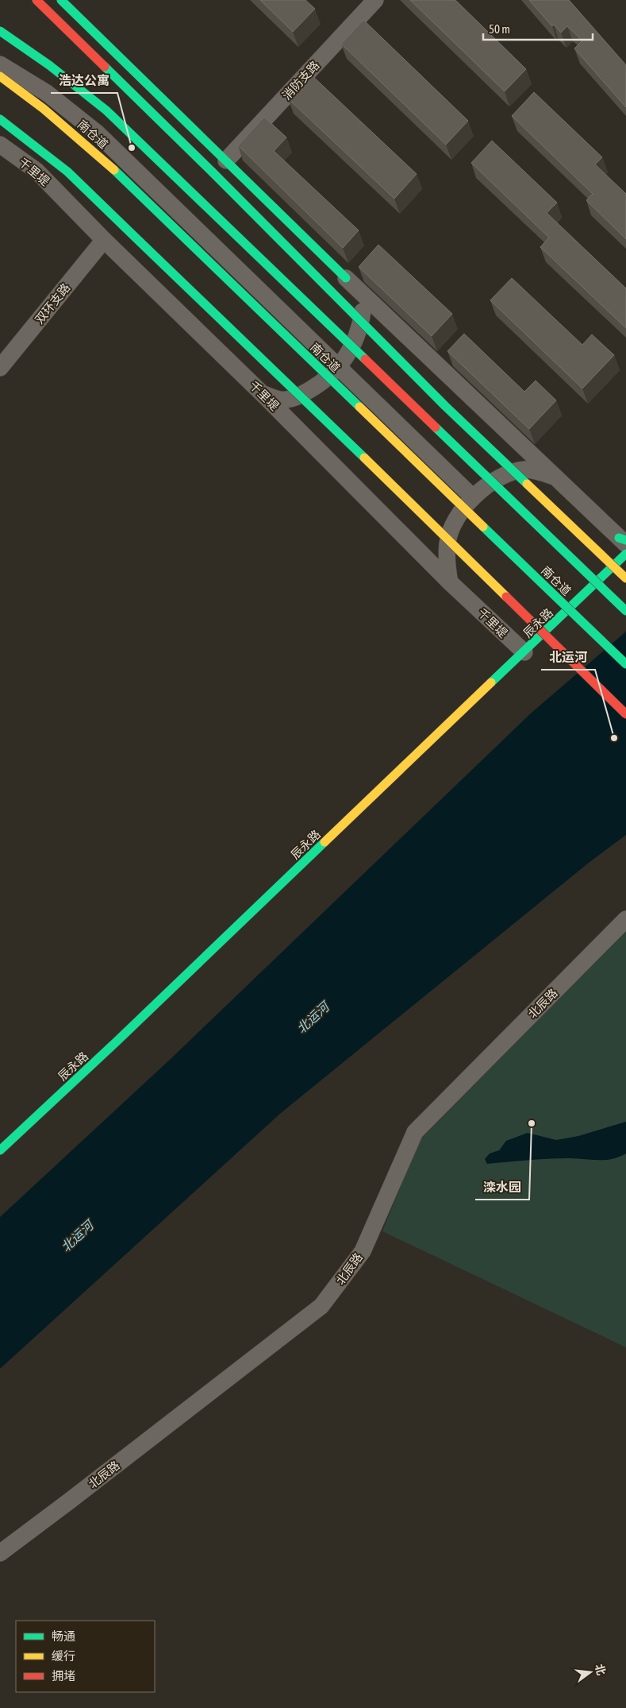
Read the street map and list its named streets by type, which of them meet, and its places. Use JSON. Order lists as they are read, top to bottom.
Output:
{
  "streets": {
    "main road": ["南仓道", "千里堤", "辰永路"],
    "street": ["消防支路", "双环支路", "北辰路"]
  },
  "crossings": [
    ["千里堤", "双环支路"],
    ["千里堤", "辰永路"]
  ],
  "water": ["北运河"],
  "places": ["浩达公寓", "北运河", "滦水园"],
  "legend": ["畅通", "缓行", "拥堵"],
  "scale_bar": "50 m",
  "north": "right"
}
